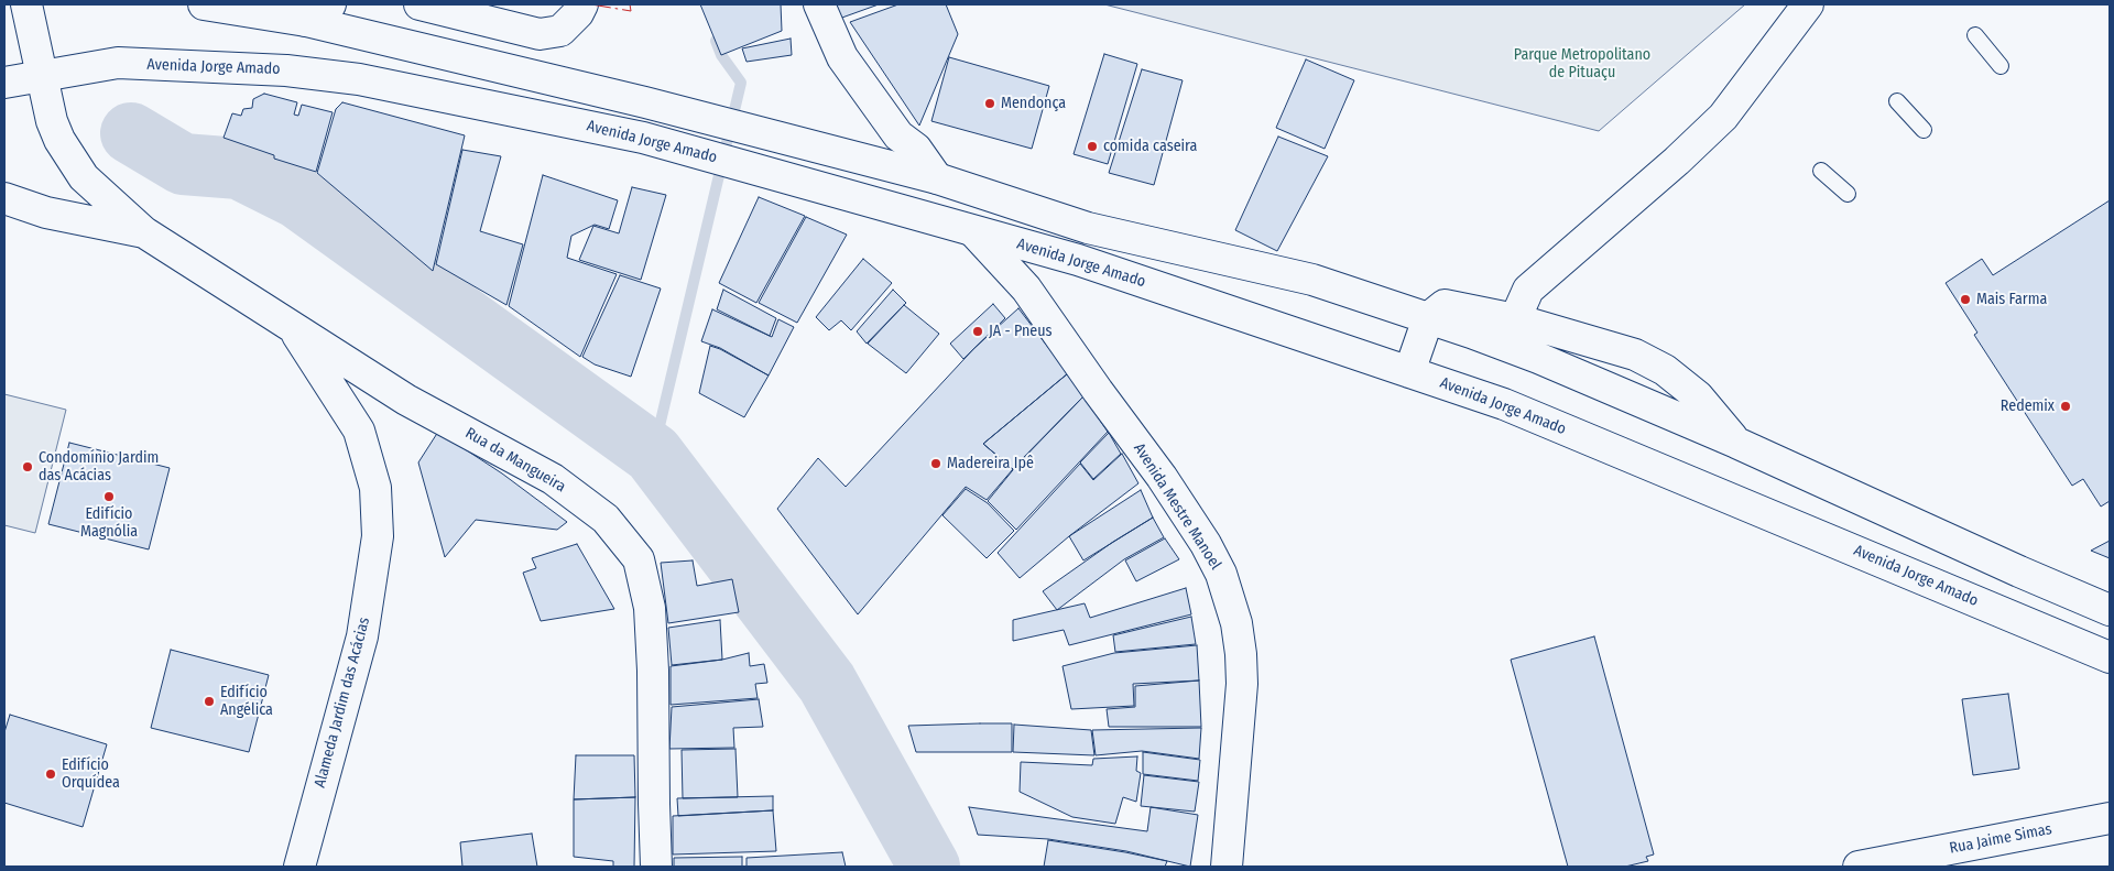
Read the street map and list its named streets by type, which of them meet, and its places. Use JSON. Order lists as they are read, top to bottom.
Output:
{
  "streets": {
    "main road": [
      "Avenida Jorge Amado",
      "Rua da Mangueira",
      "Avenida Mestre Manoel",
      "Alameda Jardim das Acácias",
      "Rua Jaime Simas"
    ]
  },
  "crossings": [
    ["Avenida Jorge Amado", "Rua da Mangueira"],
    ["Avenida Jorge Amado", "Avenida Mestre Manoel"],
    ["Rua da Mangueira", "Alameda Jardim das Acácias"]
  ],
  "parks": ["Parque Metropolitano de Pituaçu"],
  "places": [
    "Mendonça",
    "comida caseira",
    "Mais Farma",
    "JA - Pneus",
    "Redemix",
    "Madereira Ipê",
    "Condomínio Jardim das Acácias",
    "Edifício Magnólia",
    "Edifício Angélica",
    "Edifício Orquídea"
  ]
}
